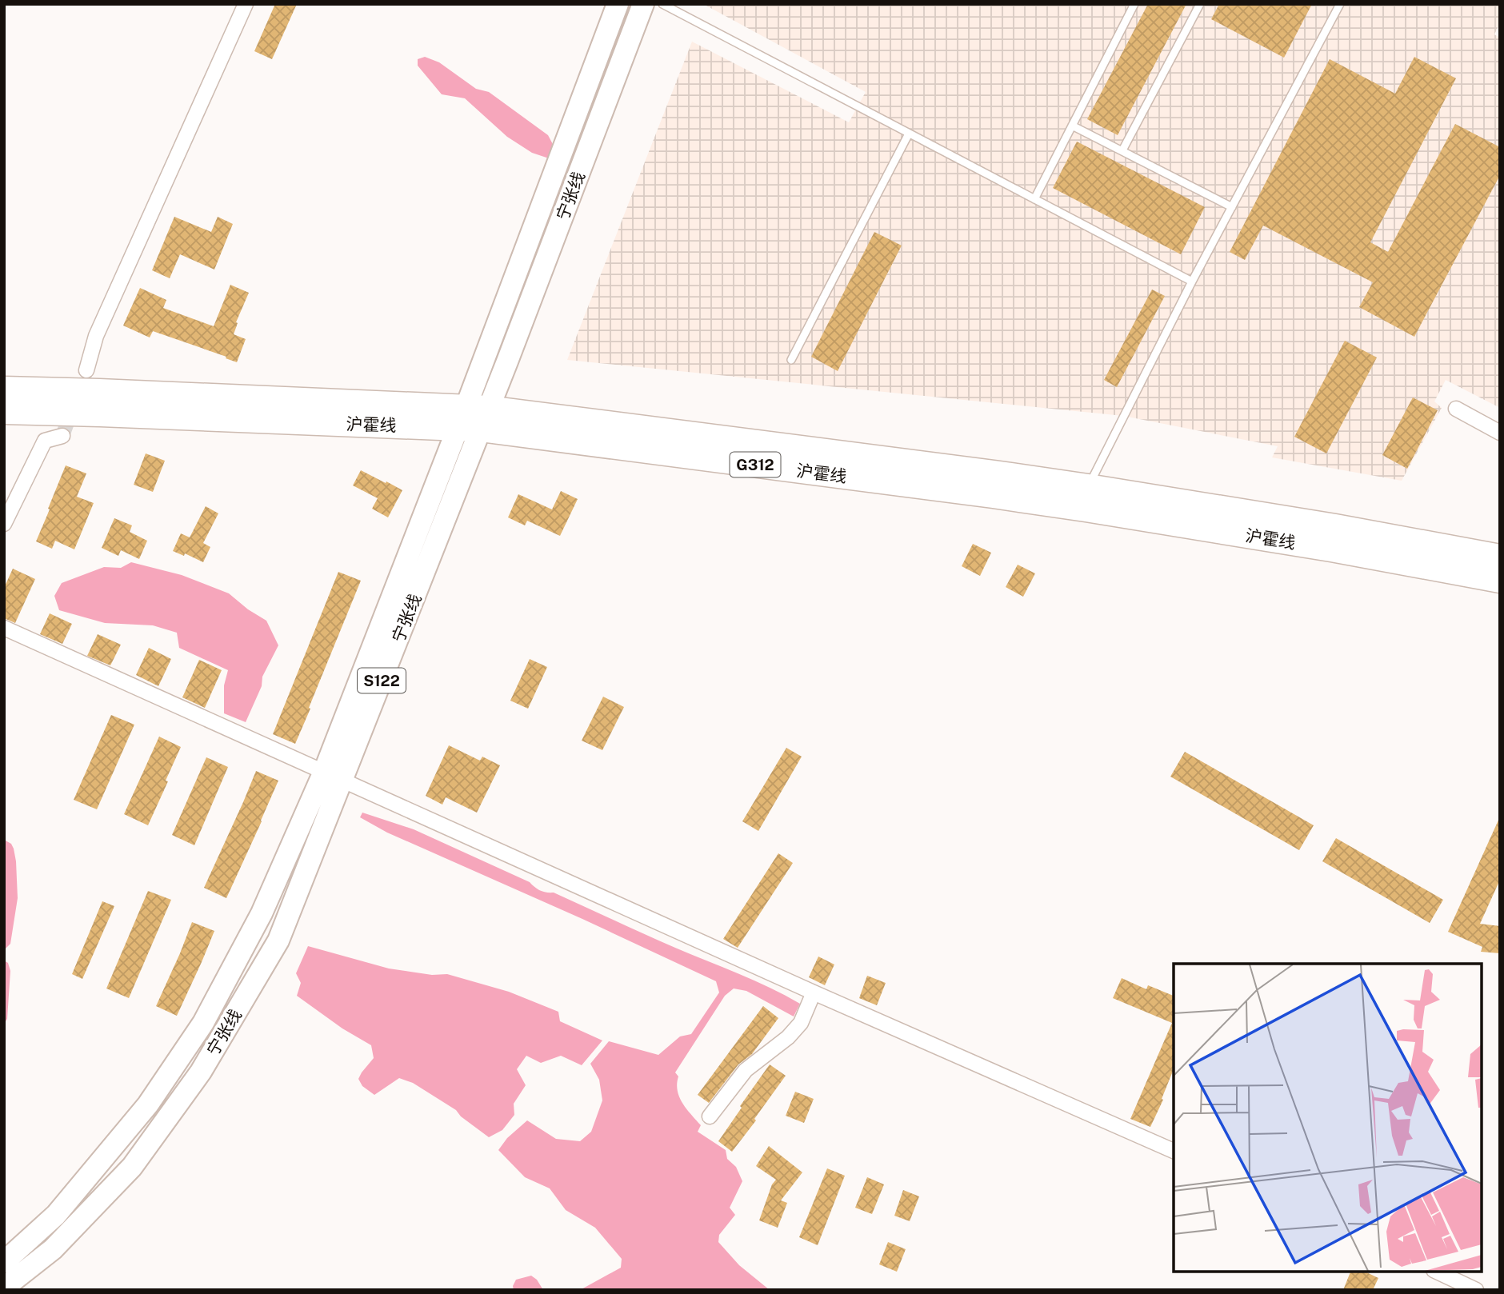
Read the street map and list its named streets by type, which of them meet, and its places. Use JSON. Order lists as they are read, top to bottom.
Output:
{
  "streets": {
    "highway": ["沪霍线", "G312"],
    "main road": ["宁张线", "S122"]
  },
  "crossings": [
    ["宁张线", "沪霍线"]
  ]
}
